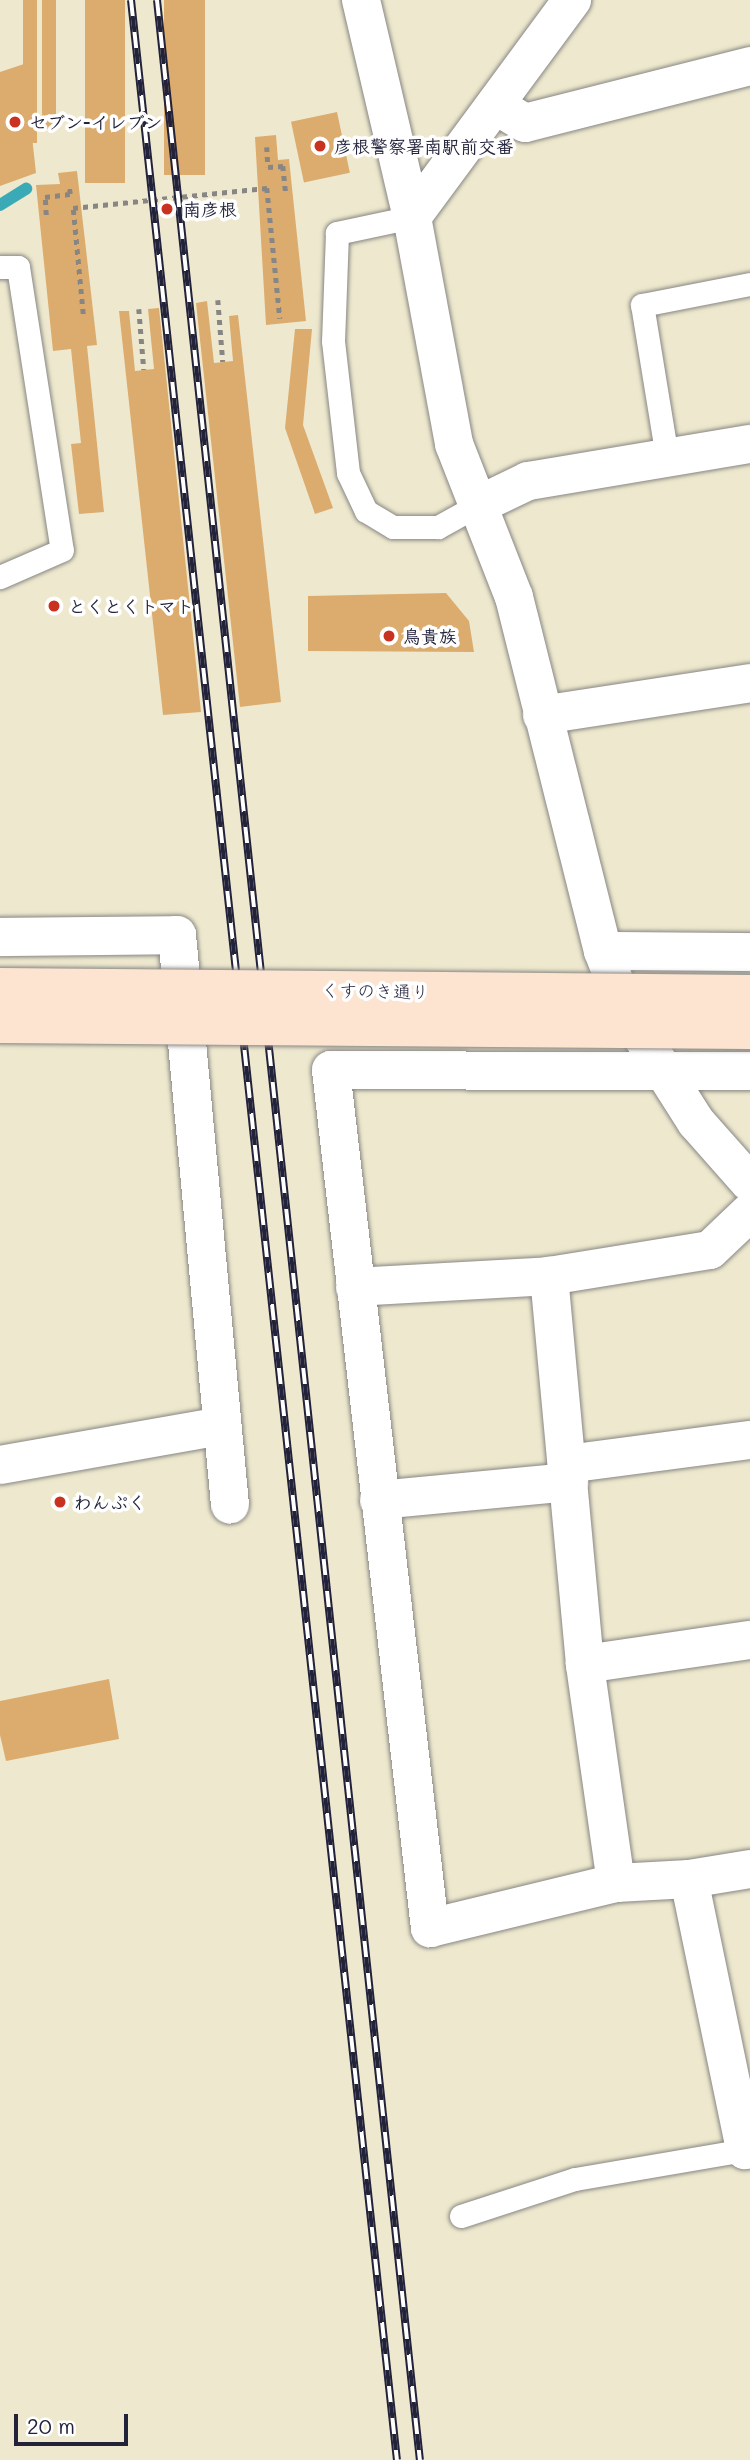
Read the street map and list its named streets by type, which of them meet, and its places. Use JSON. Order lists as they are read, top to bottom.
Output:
{
  "streets": {
    "main road": ["くすのき通り"]
  },
  "places": [
    "セブン-イレブン",
    "彦根警察署南駅前交番",
    "南彦根",
    "とくとくトマト",
    "鳥貴族",
    "わんぷく"
  ],
  "scale_bar": "20 m"
}
